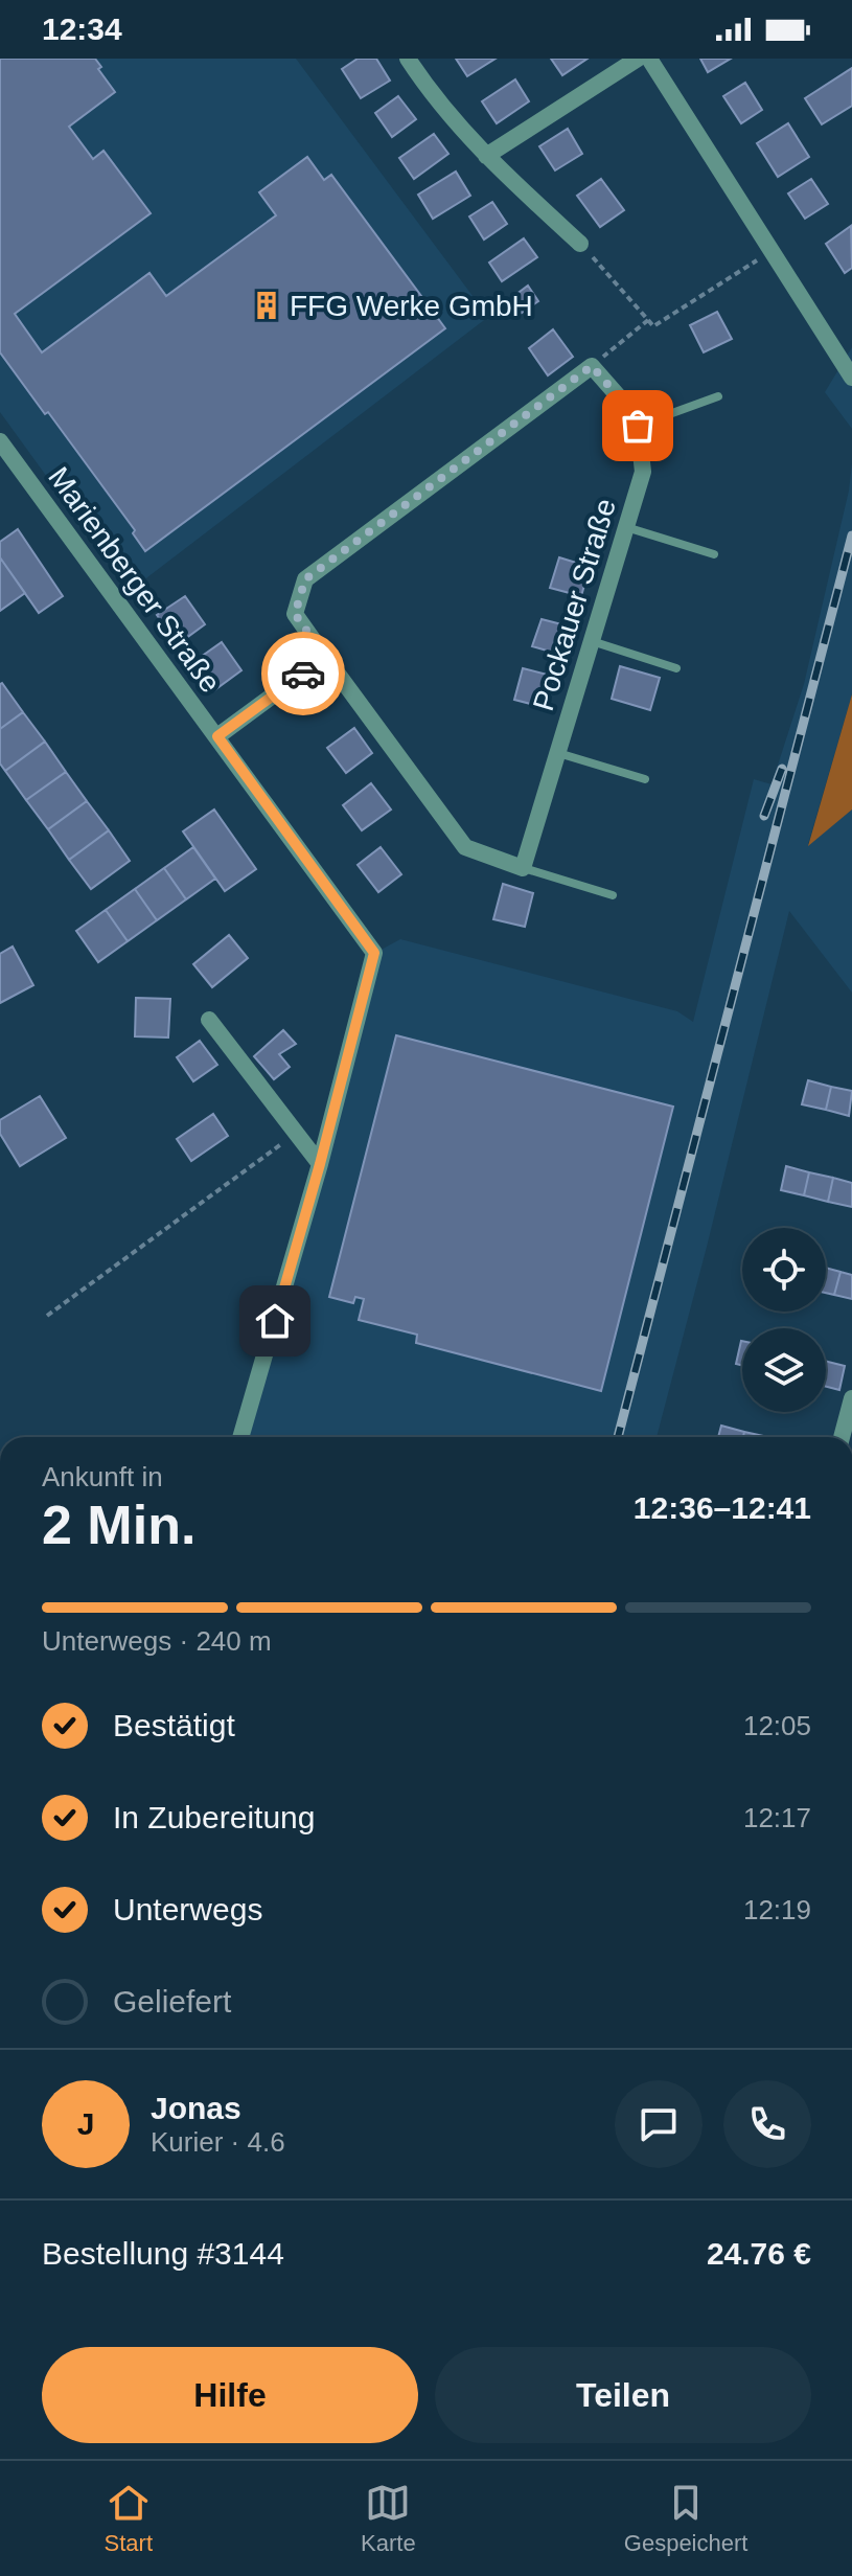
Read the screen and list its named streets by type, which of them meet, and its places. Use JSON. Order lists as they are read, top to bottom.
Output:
{
  "streets": {
    "street": ["Marienberger Straße", "Pockauer Straße"]
  },
  "places": {
    "building": ["FFG Werke GmbH"]
  },
  "page": {
    "status": "12:34",
    "heading": ["2 Min.", "Ankunft in", "12:36–12:41"],
    "panel": [
      "Jonas",
      "Kurier · 4.6",
      "Bestellung #3144",
      "24.76 €"
    ],
    "bar": "Unterwegs · 240 m",
    "list": [
      ["Bestätigt", "12:05"],
      ["In Zubereitung", "12:17"],
      ["Unterwegs", "12:19"],
      "Geliefert"
    ],
    "round": "J",
    "buttons": ["Hilfe", "Teilen"],
    "tabs": ["Start", "Karte", "Gespeichert"]
  }
}
